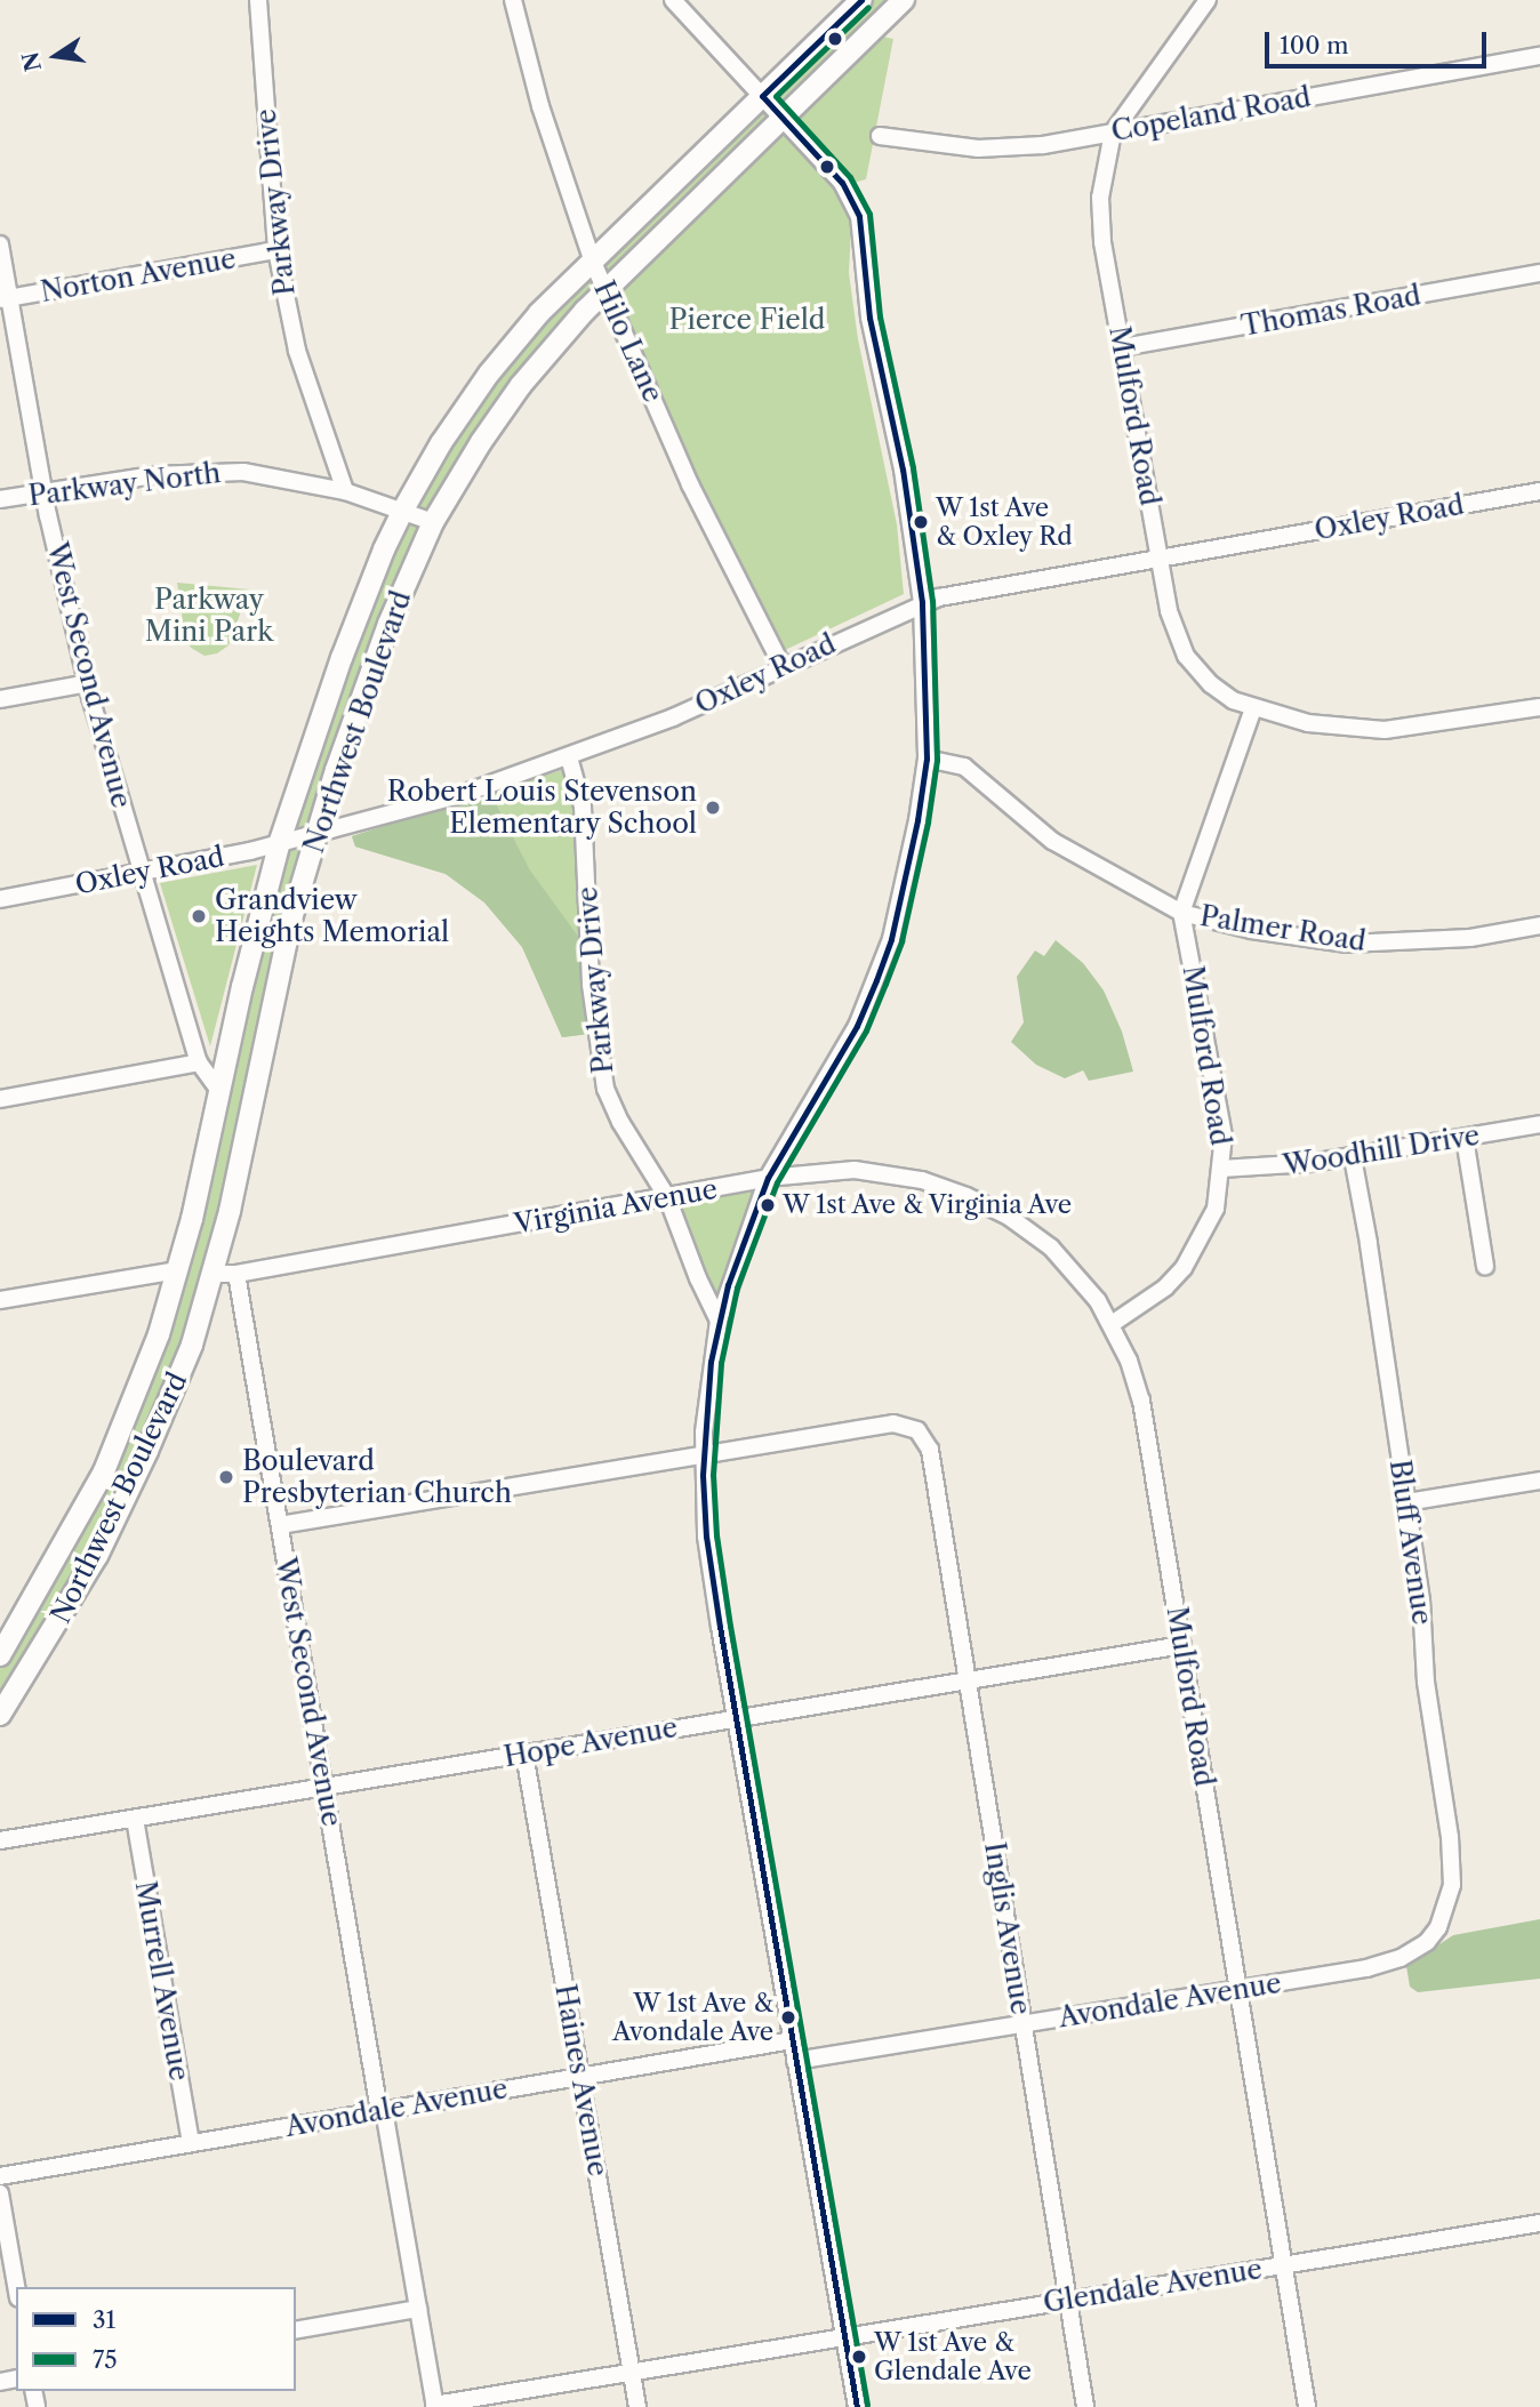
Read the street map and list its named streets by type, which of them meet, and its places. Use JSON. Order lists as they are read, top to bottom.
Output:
{
  "streets": {
    "main road": ["Northwest Boulevard"],
    "street": [
      "Copeland Road",
      "Parkway Drive",
      "Norton Avenue",
      "Thomas Road",
      "Hilo Lane",
      "Mulford Road",
      "Parkway North",
      "Oxley Road",
      "West Second Avenue",
      "Palmer Road",
      "Woodhill Drive",
      "Virginia Avenue",
      "Bluff Avenue",
      "Hope Avenue",
      "Inglis Avenue",
      "Murrell Avenue",
      "Avondale Avenue",
      "Haines Avenue",
      "Glendale Avenue"
    ]
  },
  "crossings": [
    ["Copeland Road", "Mulford Road"],
    ["Parkway Drive", "Norton Avenue"],
    ["Parkway Drive", "Parkway North"],
    ["Parkway Drive", "Oxley Road"],
    ["Parkway Drive", "Virginia Avenue"],
    ["Norton Avenue", "West Second Avenue"],
    ["Thomas Road", "Mulford Road"],
    ["Hilo Lane", "Oxley Road"],
    ["Hilo Lane", "Northwest Boulevard"],
    ["Mulford Road", "Oxley Road"],
    ["Mulford Road", "Palmer Road"],
    ["Mulford Road", "Woodhill Drive"],
    ["Mulford Road", "Virginia Avenue"],
    ["Mulford Road", "Hope Avenue"],
    ["Mulford Road", "Avondale Avenue"],
    ["Mulford Road", "Glendale Avenue"],
    ["Parkway North", "West Second Avenue"],
    ["Parkway North", "Northwest Boulevard"],
    ["Oxley Road", "West Second Avenue"],
    ["Oxley Road", "Northwest Boulevard"],
    ["West Second Avenue", "Northwest Boulevard"],
    ["West Second Avenue", "Virginia Avenue"],
    ["West Second Avenue", "Hope Avenue"],
    ["West Second Avenue", "Avondale Avenue"],
    ["West Second Avenue", "Glendale Avenue"],
    ["Northwest Boulevard", "Virginia Avenue"],
    ["Woodhill Drive", "Bluff Avenue"],
    ["Bluff Avenue", "Avondale Avenue"],
    ["Hope Avenue", "Inglis Avenue"],
    ["Hope Avenue", "Murrell Avenue"],
    ["Hope Avenue", "Haines Avenue"],
    ["Inglis Avenue", "Avondale Avenue"],
    ["Inglis Avenue", "Glendale Avenue"],
    ["Murrell Avenue", "Avondale Avenue"],
    ["Avondale Avenue", "Haines Avenue"],
    ["Haines Avenue", "Glendale Avenue"]
  ],
  "parks": ["Pierce Field", "Parkway Mini Park"],
  "places": [
    "W 1st Ave & Oxley Rd",
    "Robert Louis Stevenson Elementary School",
    "Grandview Heights Memorial",
    "W 1st Ave & Virginia Ave",
    "Boulevard Presbyterian Church",
    "W 1st Ave & Avondale Ave",
    "W 1st Ave & Glendale Ave"
  ],
  "lines": ["transit line 31", "transit line 75"],
  "legend": ["31", "75"],
  "scale_bar": "100 m",
  "north": "left"
}
